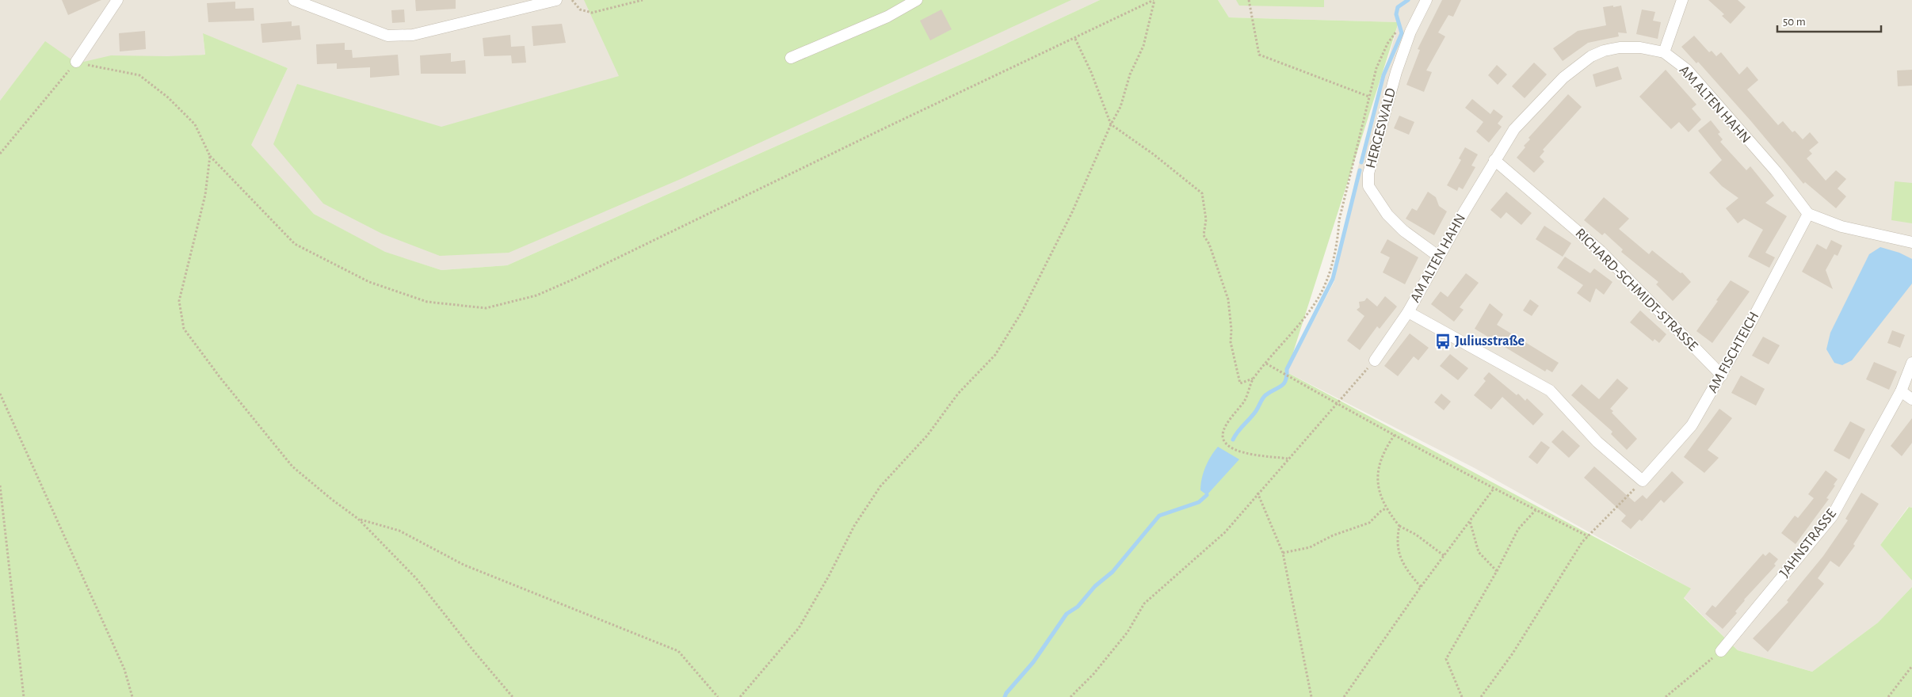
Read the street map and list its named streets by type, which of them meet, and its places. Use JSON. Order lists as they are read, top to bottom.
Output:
{
  "streets": {
    "street": [
      "AM ALTEN HAHN",
      "HERGESWALD",
      "RICHARD-SCHMIDT-STRASSE",
      "AM FISCHTEICH",
      "JAHNSTRASSE"
    ]
  },
  "crossings": [
    ["AM ALTEN HAHN", "HERGESWALD"],
    ["AM ALTEN HAHN", "RICHARD-SCHMIDT-STRASSE"],
    ["AM ALTEN HAHN", "AM FISCHTEICH"],
    ["RICHARD-SCHMIDT-STRASSE", "AM FISCHTEICH"]
  ],
  "places": {
    "bus stop": ["Juliusstraße"]
  },
  "scale_bar": "50 m"
}
